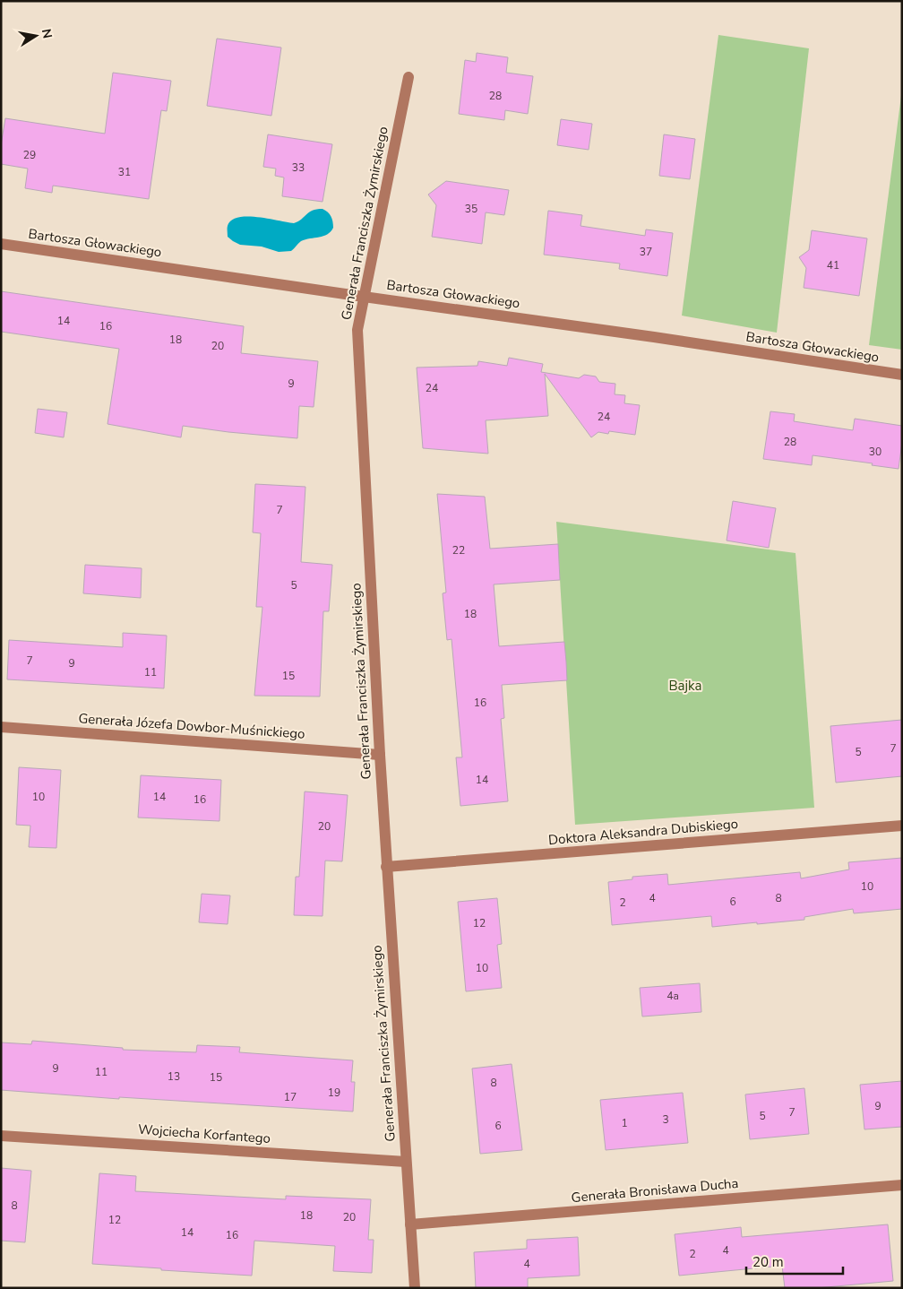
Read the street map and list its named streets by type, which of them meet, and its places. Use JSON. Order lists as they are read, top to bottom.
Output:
{
  "streets": {
    "street": [
      "Generała Franciszka Żymirskiego",
      "Bartosza Głowackiego",
      "Generała Józefa Dowbor-Muśnickiego",
      "Doktora Aleksandra Dubiskiego",
      "Wojciecha Korfantego",
      "Generała Bronisława Ducha"
    ]
  },
  "crossings": [
    ["Generała Franciszka Żymirskiego", "Bartosza Głowackiego"],
    ["Generała Franciszka Żymirskiego", "Generała Józefa Dowbor-Muśnickiego"],
    ["Generała Franciszka Żymirskiego", "Doktora Aleksandra Dubiskiego"],
    ["Generała Franciszka Żymirskiego", "Wojciecha Korfantego"],
    ["Generała Franciszka Żymirskiego", "Generała Bronisława Ducha"]
  ],
  "parks": ["Bajka"],
  "house_numbers": [
    "28",
    "29",
    "33",
    "31",
    "35",
    "37",
    "41",
    "14",
    "16",
    "18",
    "20",
    "9",
    "24",
    "24",
    "28",
    "30",
    "7",
    "22",
    "5",
    "18",
    "7",
    "9",
    "11",
    "15",
    "16",
    "7",
    "5",
    "14",
    "10",
    "14",
    "16",
    "20",
    "10",
    "4",
    "8",
    "6",
    "2",
    "12",
    "10",
    "4a",
    "9",
    "11",
    "13",
    "15",
    "8",
    "19",
    "17",
    "9",
    "7",
    "5",
    "3",
    "1",
    "6",
    "8",
    "18",
    "20",
    "12",
    "14",
    "16",
    "4",
    "2",
    "4"
  ],
  "scale_bar": "20 m",
  "north": "right"
}
